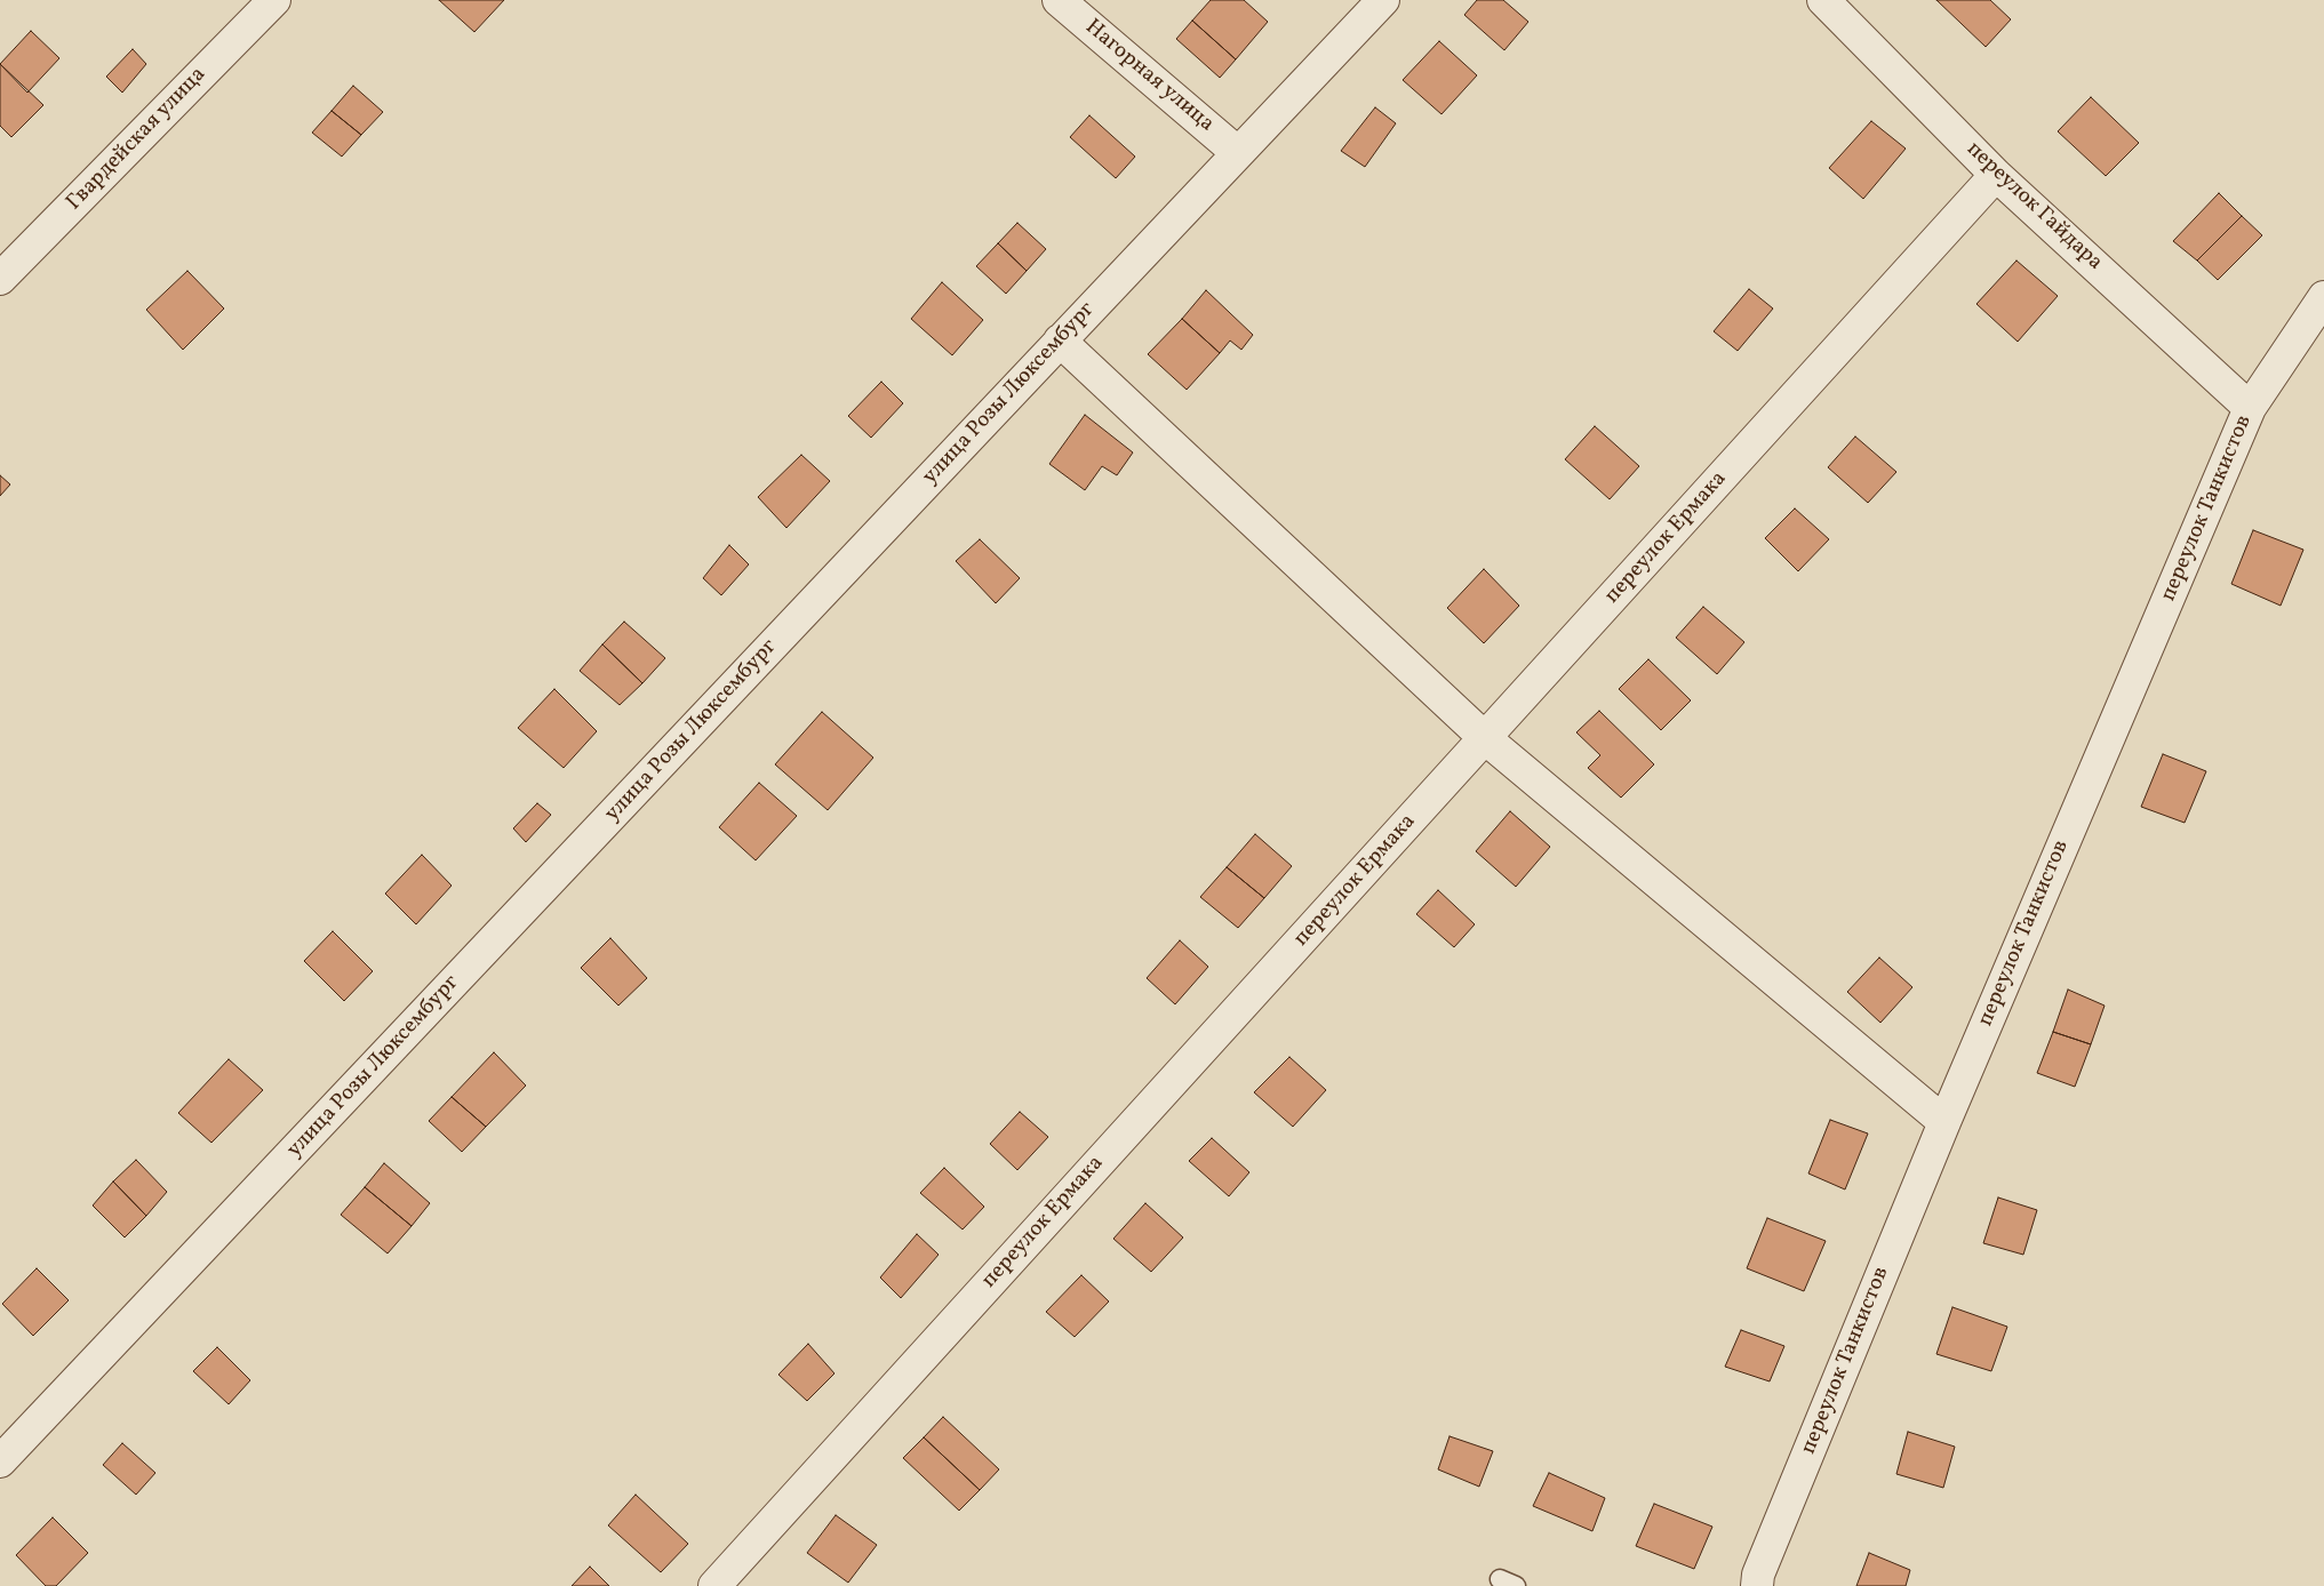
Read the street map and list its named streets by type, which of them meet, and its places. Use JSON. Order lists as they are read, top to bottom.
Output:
{
  "streets": {
    "street": [
      "Нагорная улица",
      "Гвардейская улица",
      "переулок Гайдара",
      "улица Розы Люксембург",
      "переулок Танкистов",
      "переулок Ермака"
    ]
  },
  "crossings": [
    ["Нагорная улица", "улица Розы Люксембург"],
    ["переулок Гайдара", "переулок Танкистов"],
    ["переулок Гайдара", "переулок Ермака"]
  ]
}
